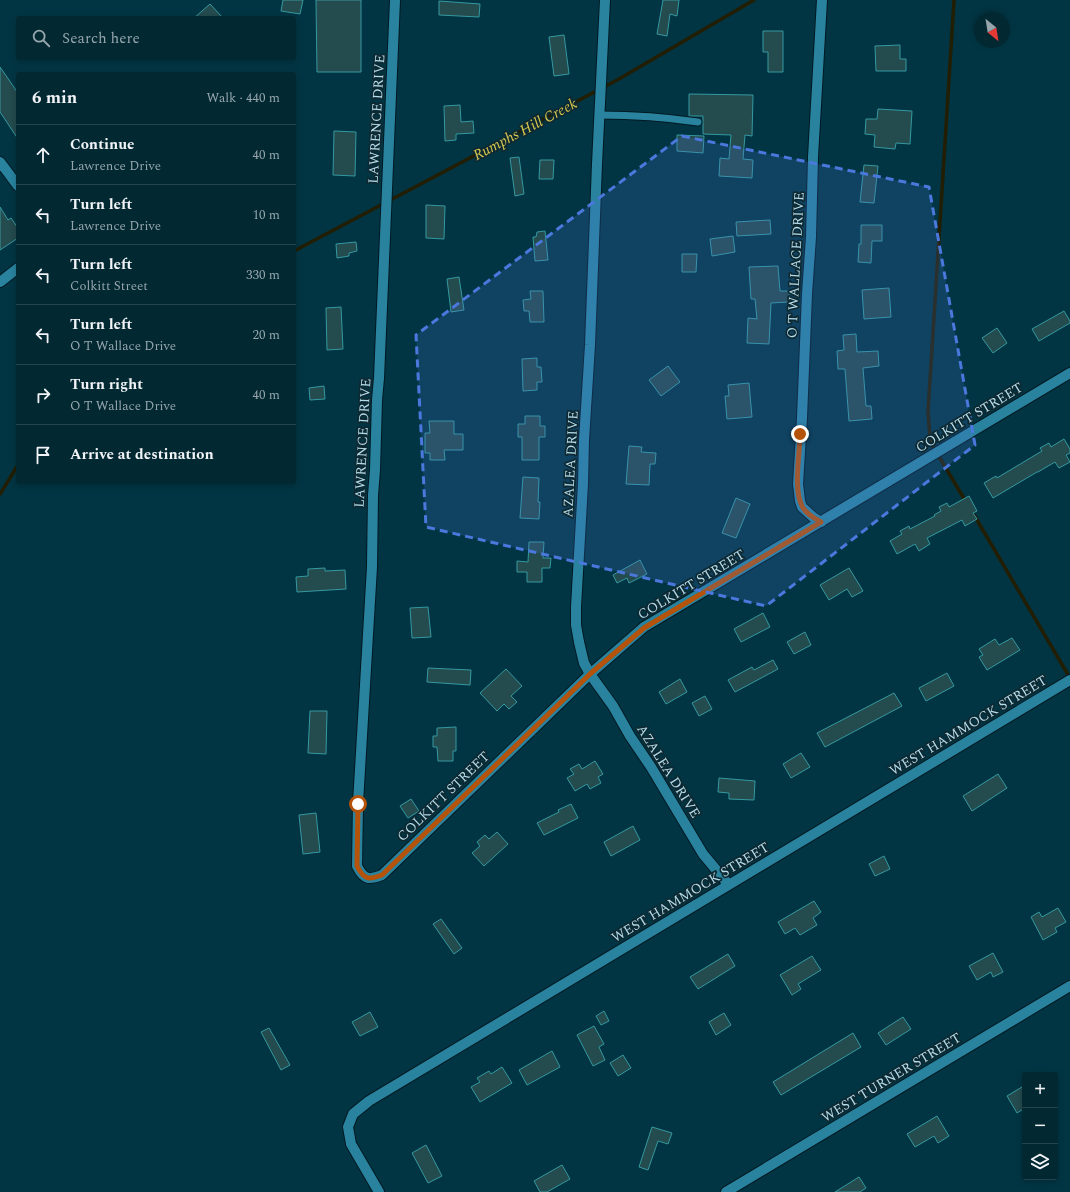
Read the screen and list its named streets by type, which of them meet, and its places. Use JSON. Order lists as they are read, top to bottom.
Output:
{
  "streets": {
    "street": [
      "LAWRENCE DRIVE",
      "O T WALLACE DRIVE",
      "COLKITT STREET",
      "AZALEA DRIVE",
      "WEST HAMMOCK STREET",
      "WEST TURNER STREET"
    ]
  },
  "crossings": [
    ["LAWRENCE DRIVE", "COLKITT STREET"],
    ["O T WALLACE DRIVE", "COLKITT STREET"],
    ["COLKITT STREET", "AZALEA DRIVE"],
    ["AZALEA DRIVE", "WEST HAMMOCK STREET"]
  ],
  "water": ["Rumphs Hill Creek"],
  "north": "bottom right",
  "page": {
    "search": "Search here",
    "heading": ["6 min", "Walk · 440 m"],
    "list": [
      ["Continue", "Lawrence Drive", "40 m"],
      ["Turn left", "Lawrence Drive", "10 m"],
      ["Turn left", "Colkitt Street", "330 m"],
      ["Turn left", "O T Wallace Drive", "20 m"],
      ["Turn right", "O T Wallace Drive", "40 m"],
      "Arrive at destination"
    ],
    "map_buttons": ["+", "−"]
  }
}
